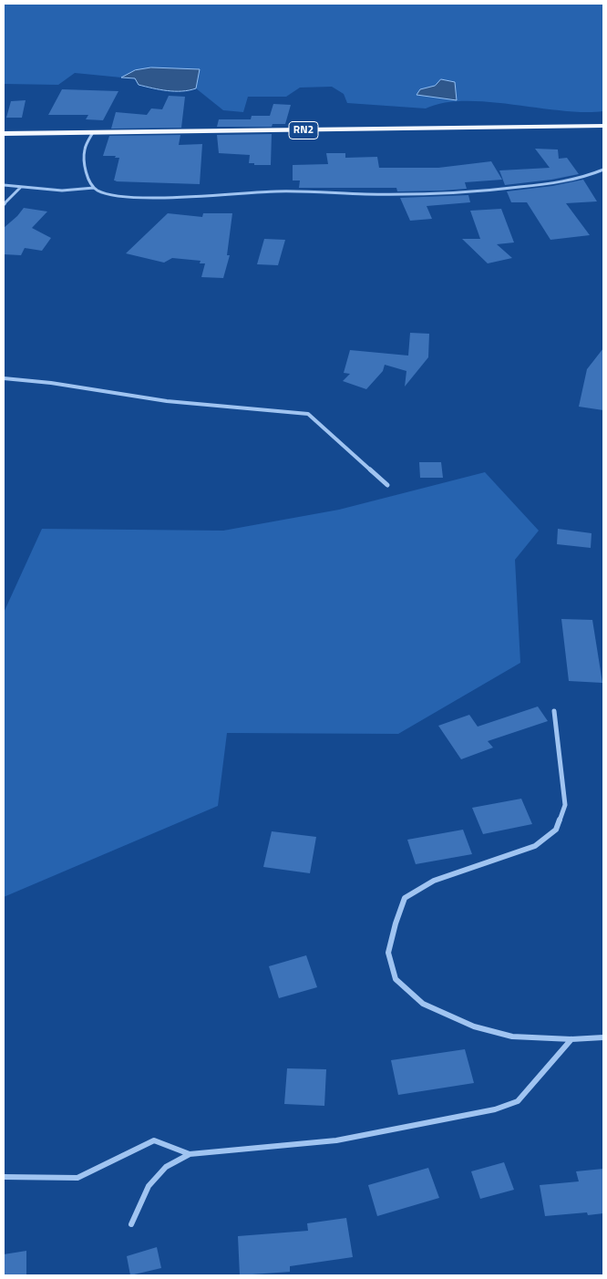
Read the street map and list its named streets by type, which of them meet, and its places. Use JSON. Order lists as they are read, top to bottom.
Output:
{
  "streets": {
    "highway": ["RN2"]
  }
}
